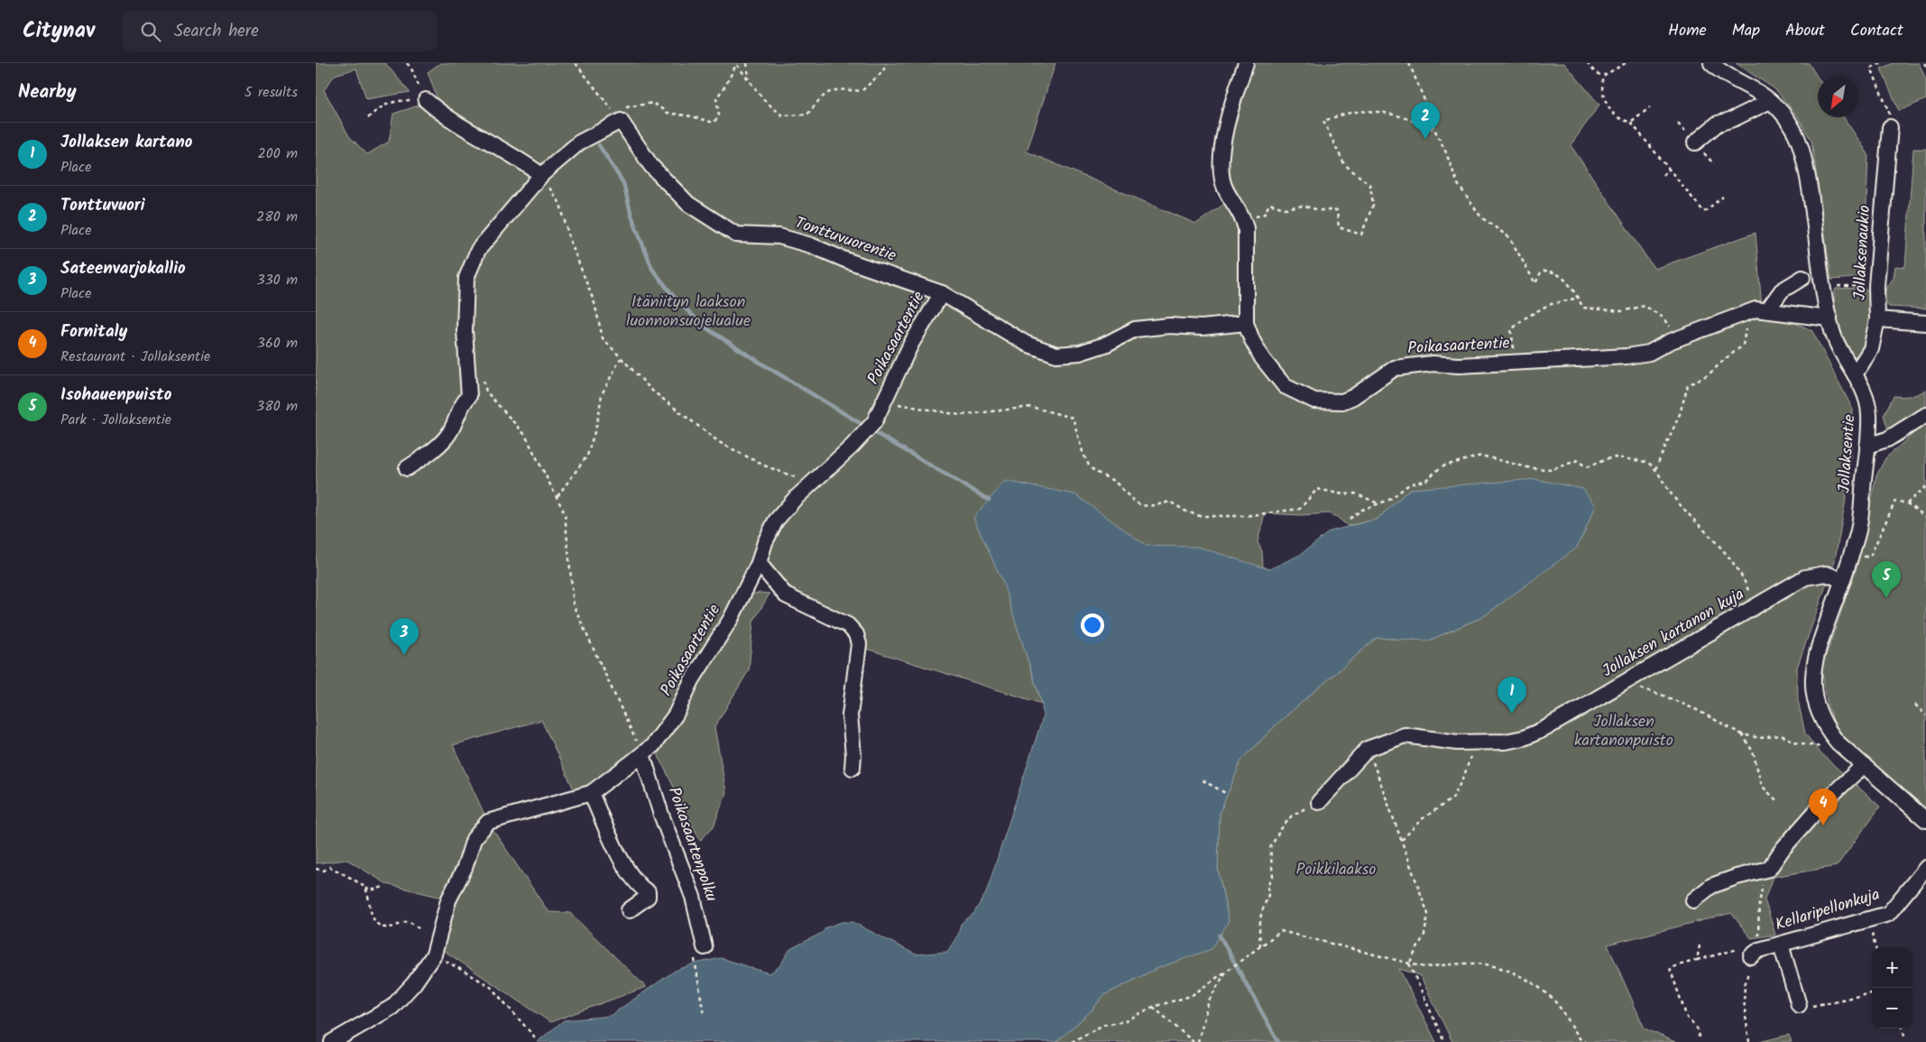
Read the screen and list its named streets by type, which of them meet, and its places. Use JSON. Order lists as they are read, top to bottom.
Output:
{
  "streets": {
    "street": [
      "Tonttuvuorentie",
      "Jollaksenaukio",
      "Poikasaartentie",
      "Jollaksentie",
      "Jollaksen kartanon kuja",
      "Poikasaartenpolku",
      "Kellaripellonkuja"
    ]
  },
  "crossings": [
    ["Tonttuvuorentie", "Poikasaartentie"],
    ["Jollaksenaukio", "Jollaksentie"],
    ["Poikasaartentie", "Jollaksentie"],
    ["Poikasaartentie", "Poikasaartenpolku"],
    ["Jollaksentie", "Jollaksen kartanon kuja"]
  ],
  "parks": ["Itäniityn laakson luonnonsuojelualue", "Jollaksen kartanonpuisto", "Poikkilaakso"],
  "north": "bottom left",
  "page": {
    "header": "Citynav",
    "search": "Search here",
    "nav": [
      "Home",
      "Map",
      "About",
      "Contact"
    ],
    "heading": ["Nearby", "5 results"],
    "pins": [
      "2",
      "5",
      "3",
      "1",
      "4"
    ],
    "list": [
      {
        "mark": "1",
        "name": "Jollaksen kartano",
        "note": "Place",
        "value": "200 m"
      },
      {
        "mark": "2",
        "name": "Tonttuvuori",
        "note": "Place",
        "value": "280 m"
      },
      {
        "mark": "3",
        "name": "Sateenvarjokallio",
        "note": "Place",
        "value": "330 m"
      },
      {
        "mark": "4",
        "name": "Fornitaly",
        "note": "Restaurant · Jollaksentie",
        "value": "360 m"
      },
      {
        "mark": "5",
        "name": "Isohauenpuisto",
        "note": "Park · Jollaksentie",
        "value": "380 m"
      }
    ],
    "map_buttons": ["+", "−"]
  }
}
